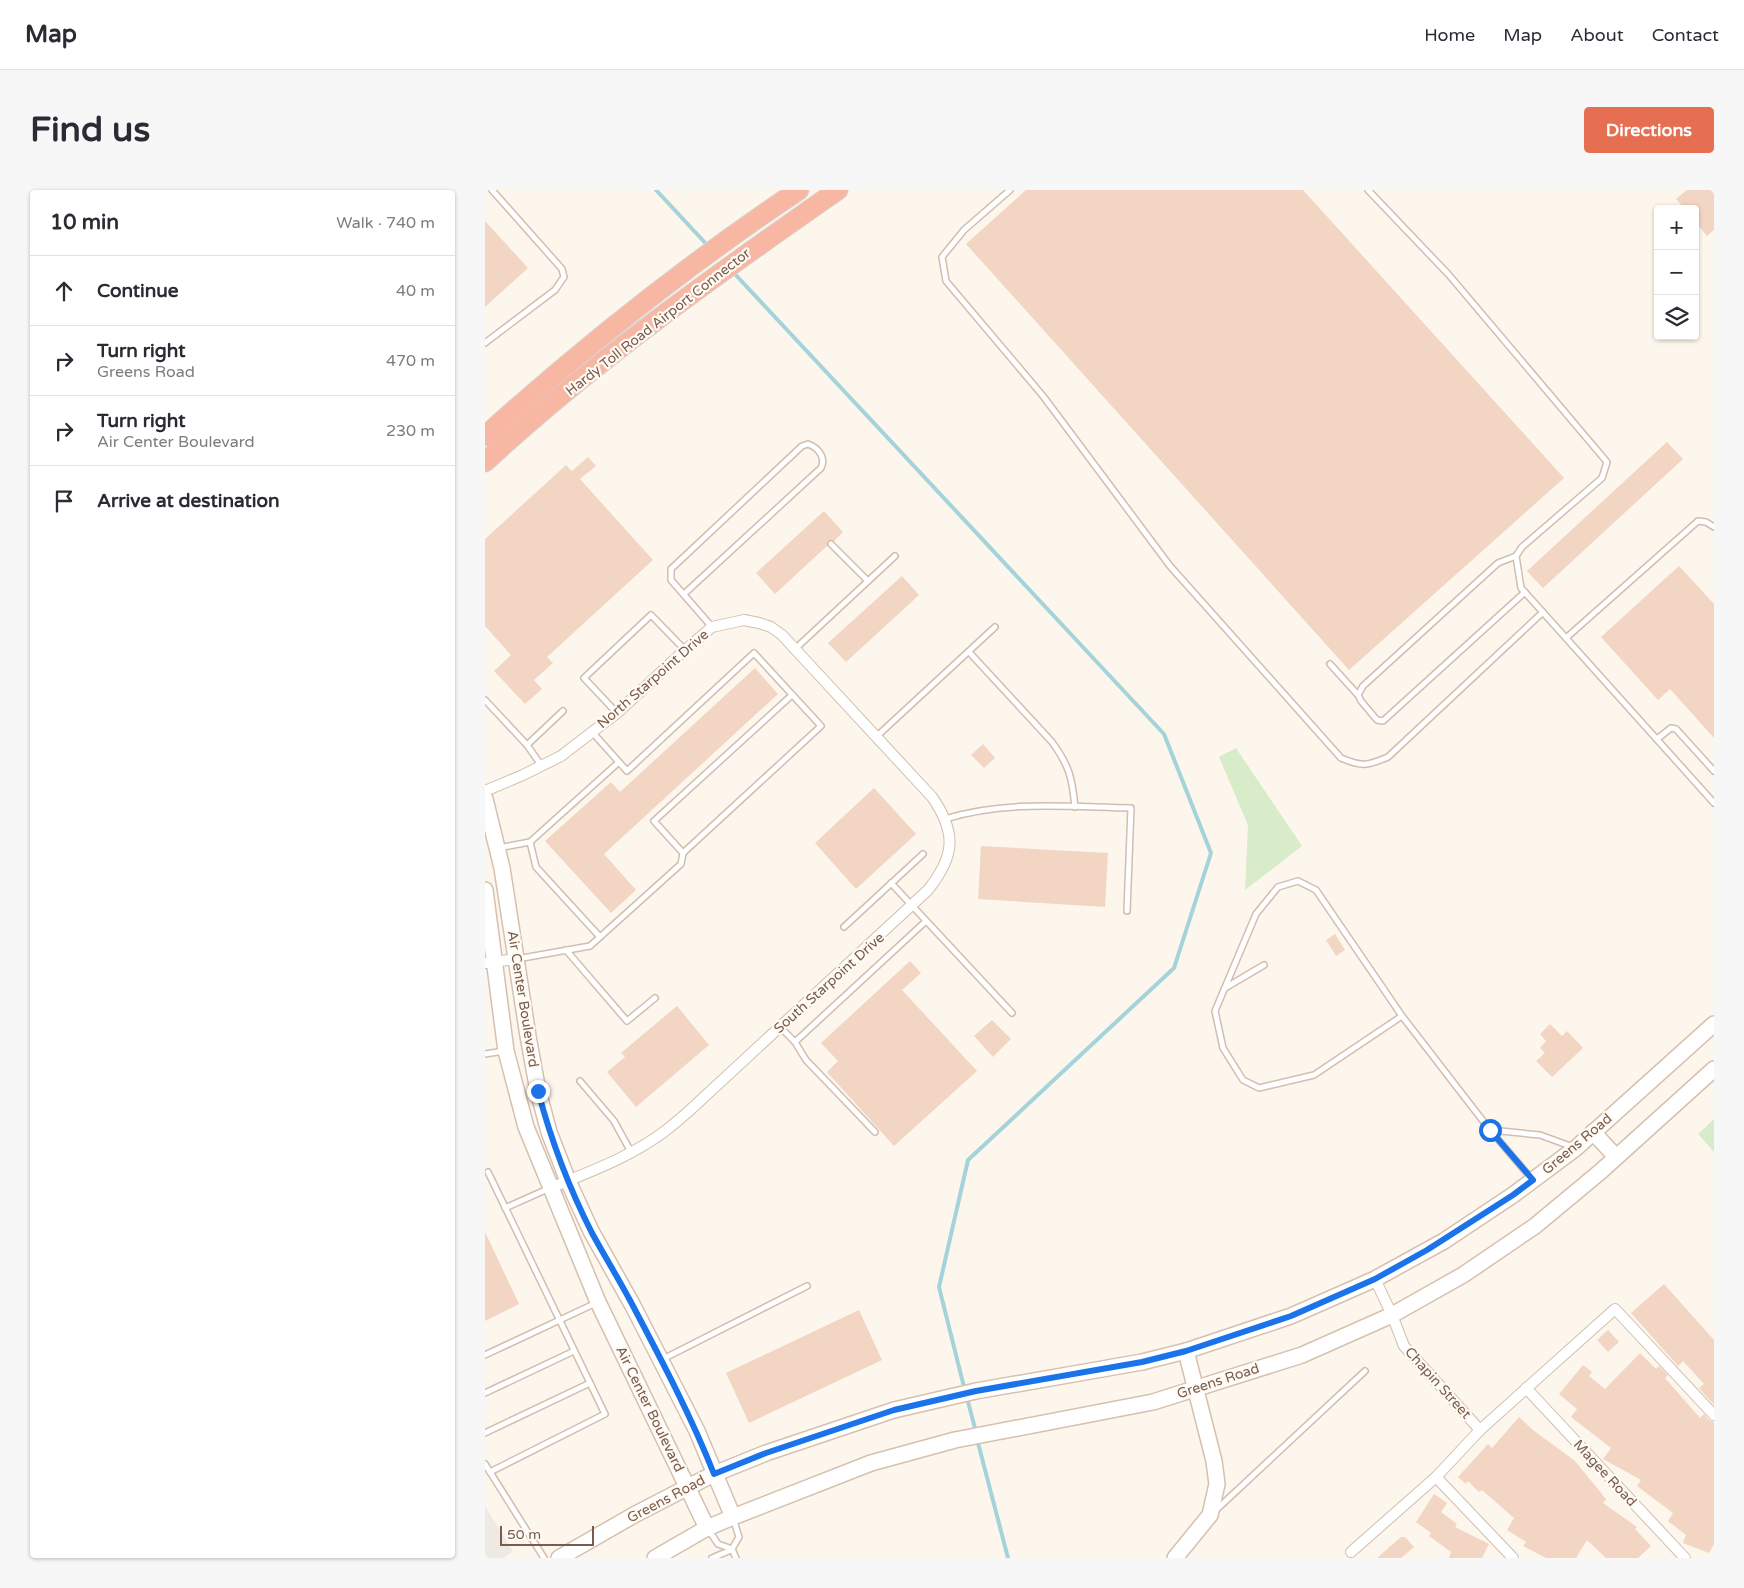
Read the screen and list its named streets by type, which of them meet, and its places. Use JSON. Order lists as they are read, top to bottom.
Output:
{
  "streets": {
    "highway": ["Hardy Toll Road Airport Connector"],
    "main road": ["Air Center Boulevard", "Greens Road"],
    "street": [
      "North Starpoint Drive",
      "South Starpoint Drive",
      "Chapin Street",
      "Magee Road"
    ]
  },
  "crossings": [
    ["North Starpoint Drive", "South Starpoint Drive"],
    ["South Starpoint Drive", "Air Center Boulevard"],
    ["Air Center Boulevard", "Greens Road"],
    ["Greens Road", "Chapin Street"],
    ["Chapin Street", "Magee Road"]
  ],
  "scale_bar": "50 m",
  "page": {
    "header": "Map",
    "nav": [
      "Home",
      "Map",
      "About",
      "Contact"
    ],
    "buttons": "Directions",
    "title": "Find us",
    "heading": ["10 min", "Walk · 740 m"],
    "map_buttons": ["+", "−"],
    "list": [
      ["Continue", "40 m"],
      ["Turn right", "Greens Road", "470 m"],
      ["Turn right", "Air Center Boulevard", "230 m"],
      "Arrive at destination"
    ],
    "scale": "50 m"
  }
}
